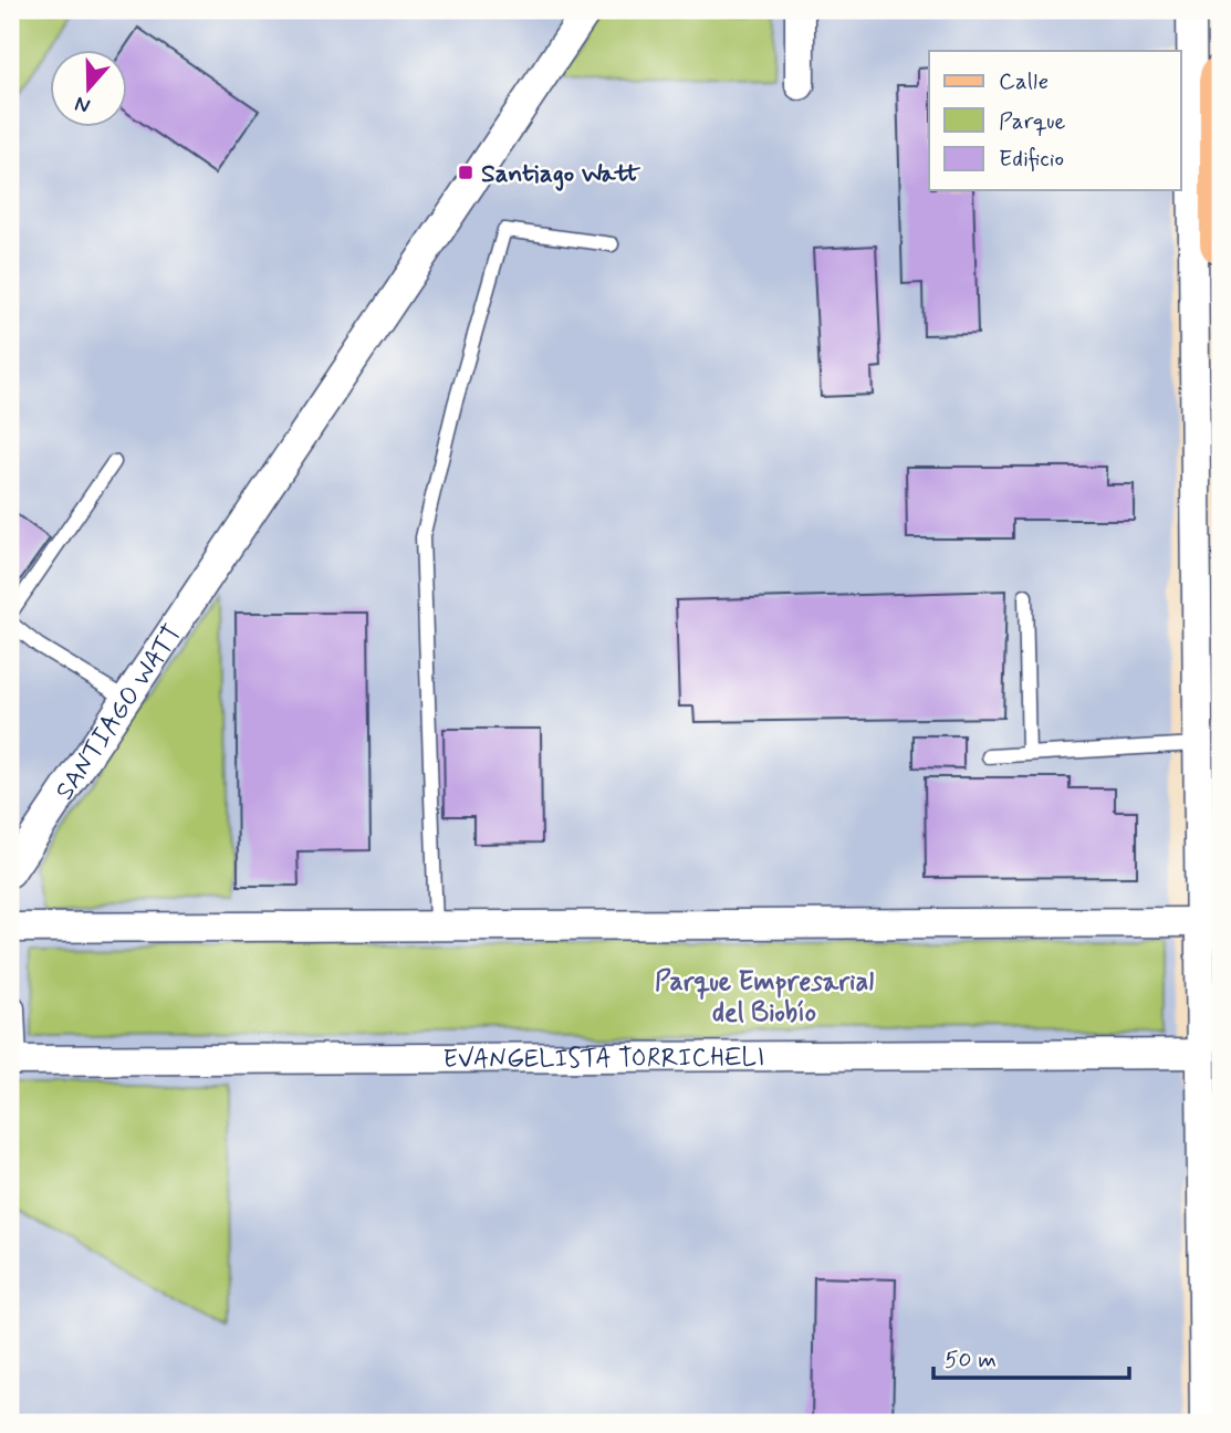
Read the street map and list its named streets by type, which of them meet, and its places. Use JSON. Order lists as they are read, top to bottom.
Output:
{
  "streets": {
    "street": ["SANTIAGO WATT", "EVANGELISTA TORRICHELI"]
  },
  "districts": ["Parque Empresarial del Biobío"],
  "places": {
    "transit": ["Santiago Watt"]
  },
  "legend": ["Calle", "Parque", "Edificio"],
  "scale_bar": "50 m",
  "north": "bottom"
}
